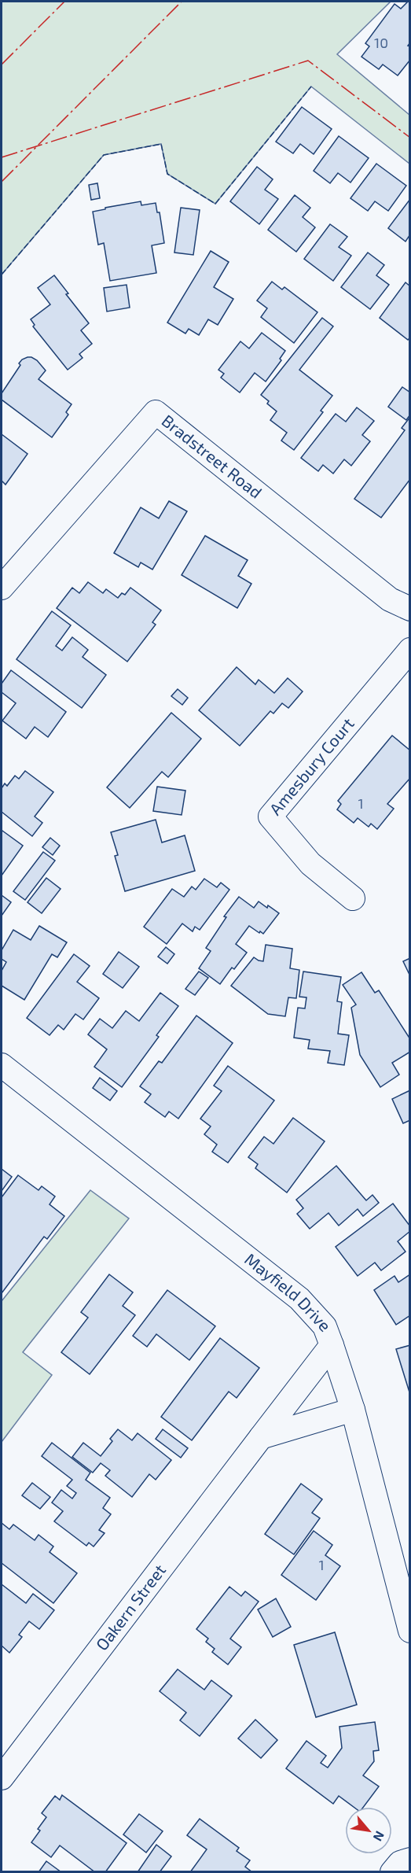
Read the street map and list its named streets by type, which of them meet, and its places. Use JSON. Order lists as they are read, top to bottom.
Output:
{
  "streets": {
    "street": [
      "Bradstreet Road",
      "Amesbury Court",
      "Mayfield Drive",
      "Oakern Street"
    ]
  },
  "crossings": [
    ["Mayfield Drive", "Oakern Street"]
  ],
  "house_numbers": ["10", "1", "1"],
  "north": "bottom right"
}
